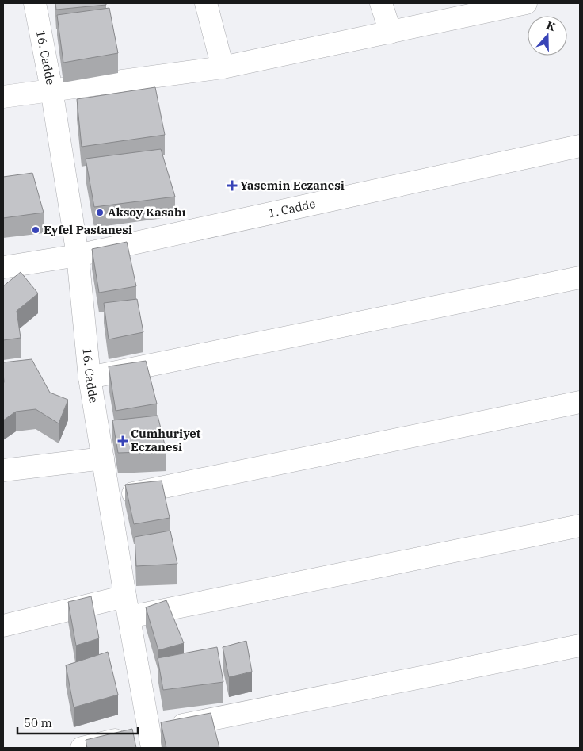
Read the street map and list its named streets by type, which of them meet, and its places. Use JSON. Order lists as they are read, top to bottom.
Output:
{
  "streets": {
    "street": ["16. Cadde", "1. Cadde"]
  },
  "crossings": [
    ["16. Cadde", "1. Cadde"]
  ],
  "places": {
    "health": ["Yasemin Eczanesi", "Cumhuriyet Eczanesi"],
    "other": ["Aksoy Kasabı", "Eyfel Pastanesi"]
  },
  "scale_bar": "50 m",
  "north": "top"
}
